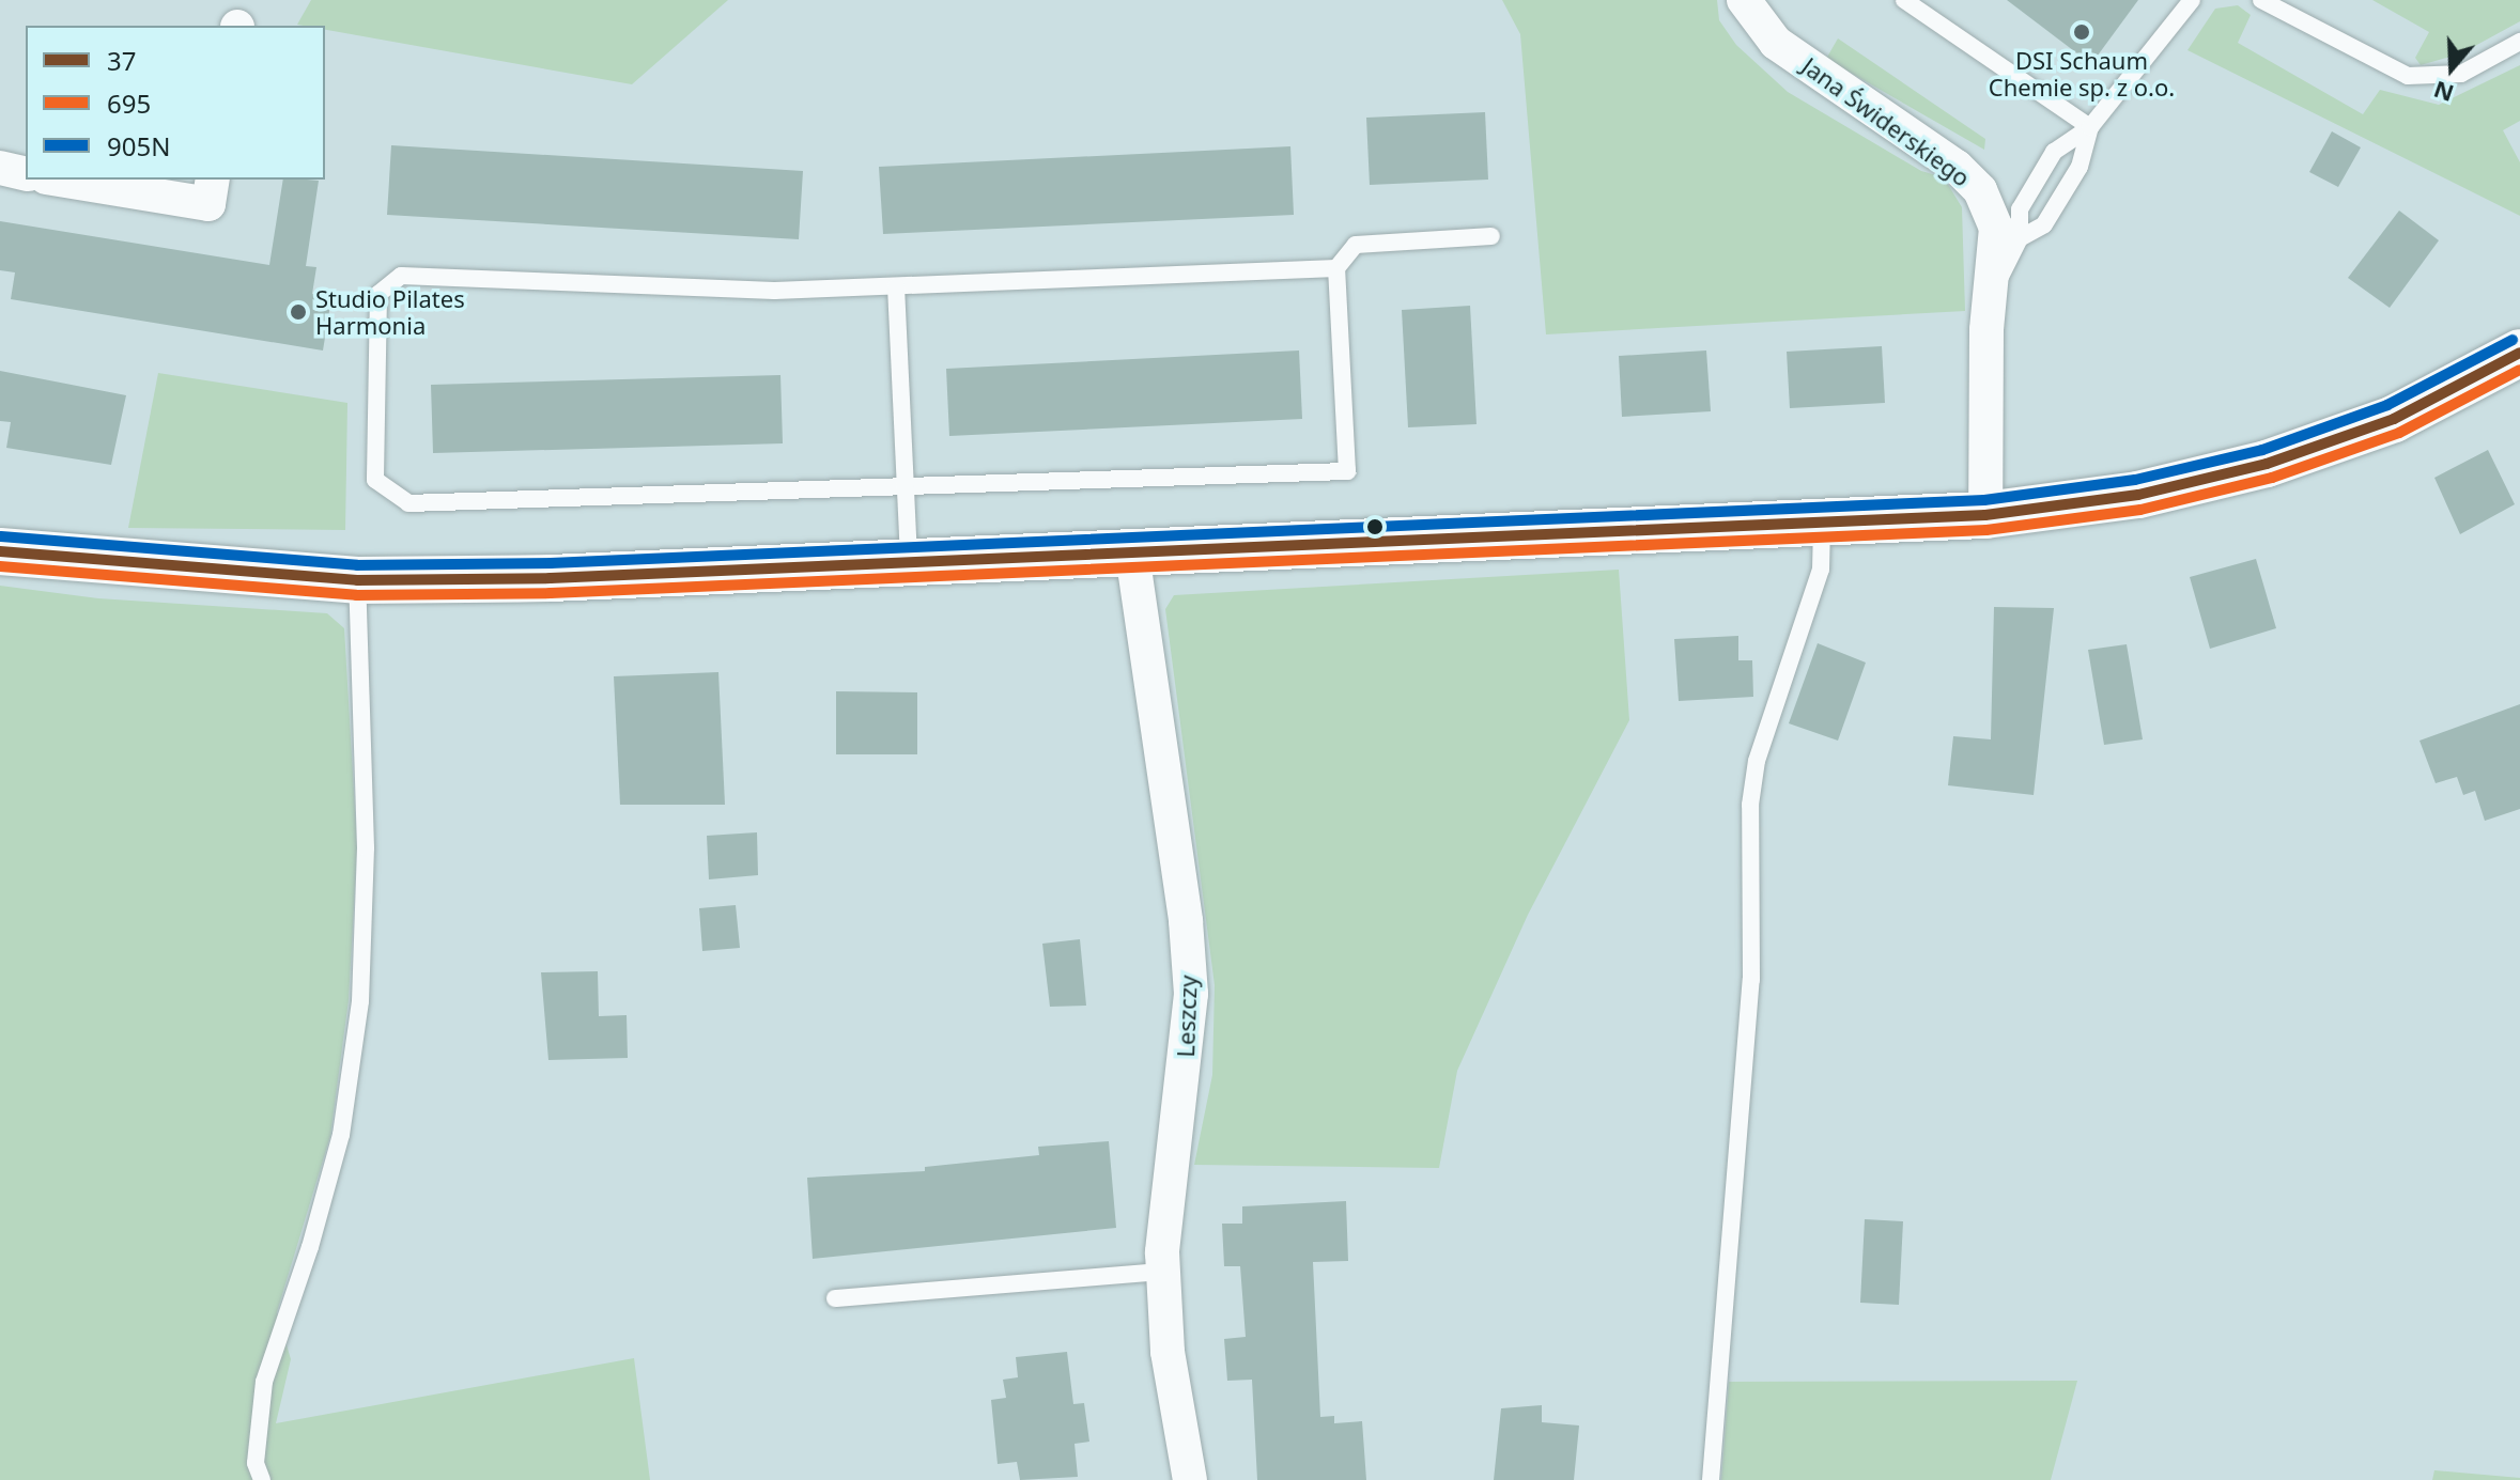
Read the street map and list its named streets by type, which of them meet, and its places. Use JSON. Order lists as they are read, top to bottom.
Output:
{
  "streets": {
    "street": ["Jana Świderskiego", "Leszczy"]
  },
  "places": ["DSI Schaum Chemie sp. z o.o.", "Studio Pilates Harmonia"],
  "lines": ["transit line 905N", "transit line 37", "transit line 695"],
  "legend": ["37", "695", "905N"],
  "north": "bottom"
}
